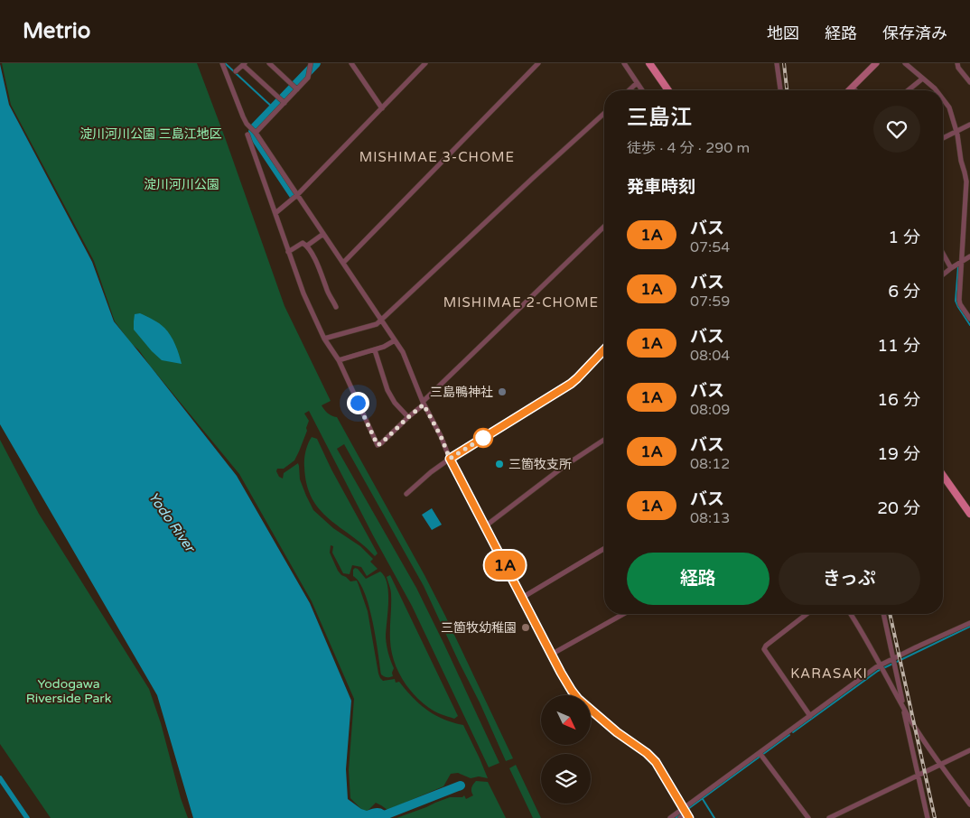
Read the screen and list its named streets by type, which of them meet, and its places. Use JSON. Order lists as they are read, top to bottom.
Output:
{
  "districts": ["MISHIMAE 3-CHOME", "MISHIMAE 2-CHOME", "KARASAKI"],
  "water": ["Yodo River"],
  "parks": ["淀川河川公園 三島江地区", "淀川河川公園", "Yodogawa Riverside Park"],
  "places": ["三島鴨神社", "三箇牧支所", "三箇牧幼稚園"],
  "lines": ["bus line 1A"],
  "north": "bottom right",
  "page": {
    "header": "Metrio",
    "nav": ["地図", "経路", "保存済み"],
    "on_map": "1A",
    "heading": [
      ["三島江", "徒歩 · 4 分 · 290 m"],
      "発車時刻"
    ],
    "list": [
      {
        "mark": "1A",
        "name": "バス",
        "note": "07:54",
        "value": "1 分"
      },
      {
        "mark": "1A",
        "name": "バス",
        "note": "07:59",
        "value": "6 分"
      },
      {
        "mark": "1A",
        "name": "バス",
        "note": "08:04",
        "value": "11 分"
      },
      {
        "mark": "1A",
        "name": "バス",
        "note": "08:09",
        "value": "16 分"
      },
      {
        "mark": "1A",
        "name": "バス",
        "note": "08:12",
        "value": "19 分"
      },
      {
        "mark": "1A",
        "name": "バス",
        "note": "08:13",
        "value": "20 分"
      }
    ],
    "buttons": ["経路", "きっぷ"]
  }
}
